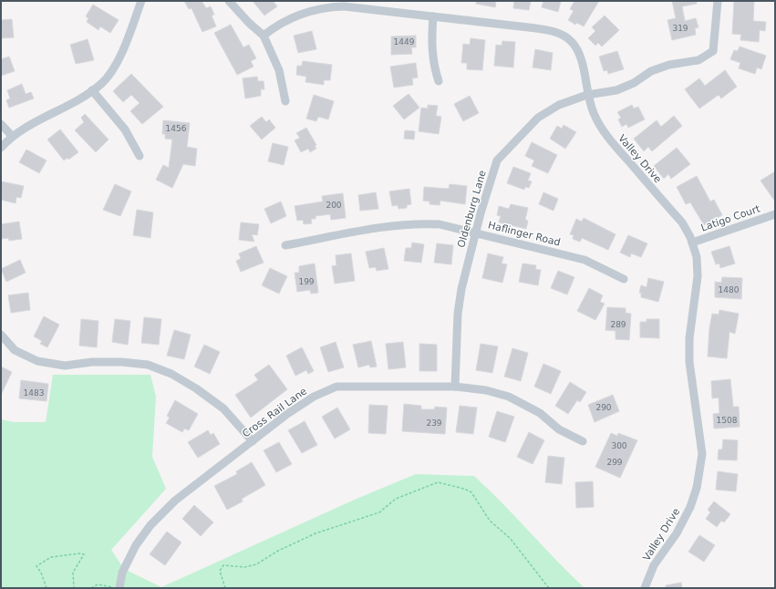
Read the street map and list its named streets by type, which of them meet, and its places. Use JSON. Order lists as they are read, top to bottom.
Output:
{
  "streets": {
    "street": [
      "Valley Drive",
      "Oldenburg Lane",
      "Latigo Court",
      "Haflinger Road",
      "Cross Rail Lane"
    ]
  },
  "crossings": [
    ["Valley Drive", "Oldenburg Lane"],
    ["Valley Drive", "Latigo Court"],
    ["Oldenburg Lane", "Haflinger Road"],
    ["Oldenburg Lane", "Cross Rail Lane"]
  ],
  "house_numbers": [
    "319",
    "1449",
    "1456",
    "200",
    "199",
    "1480",
    "289",
    "1483",
    "290",
    "1508",
    "239",
    "300",
    "299"
  ]
}
